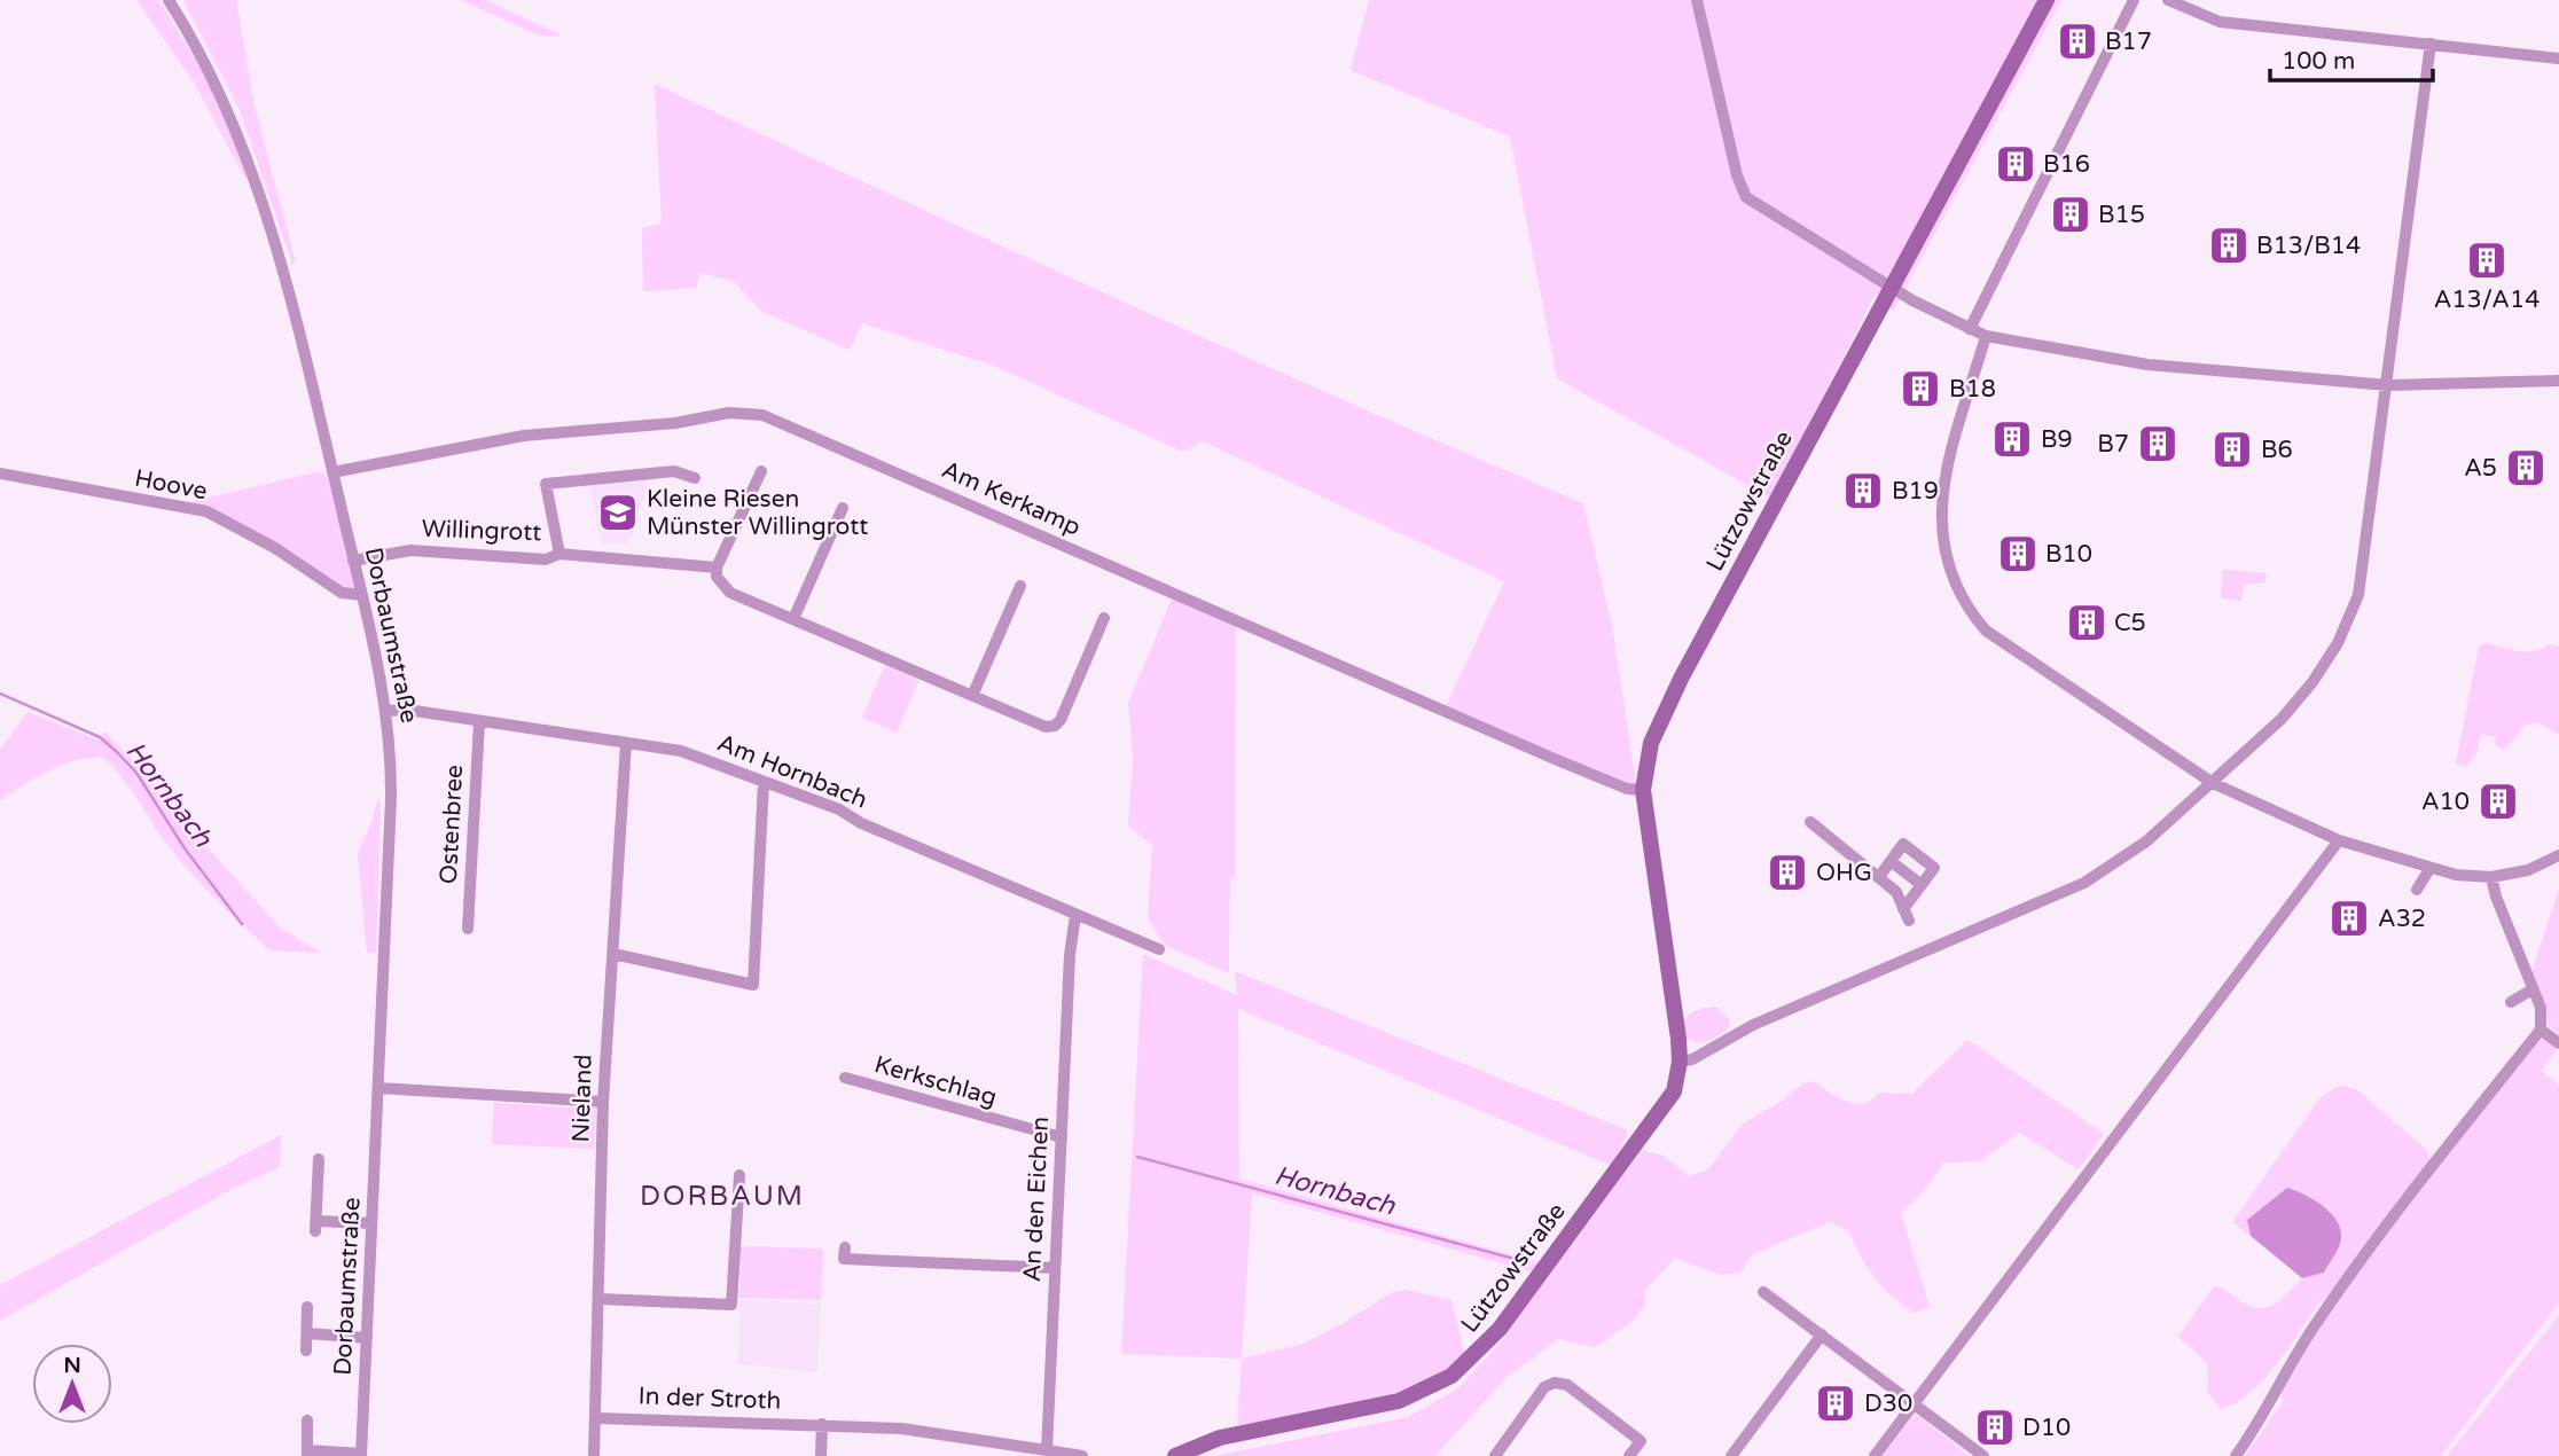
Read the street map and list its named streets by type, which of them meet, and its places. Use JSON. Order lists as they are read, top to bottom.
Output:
{
  "streets": {
    "street": [
      "Hoove",
      "Am Kerkamp",
      "Lützowstraße",
      "Willingrott",
      "Dorbaumstraße",
      "Am Hornbach",
      "Ostenbree",
      "Kerkschlag",
      "Nieland",
      "An den Eichen",
      "In der Stroth"
    ]
  },
  "crossings": [
    ["Hoove", "Dorbaumstraße"],
    ["Am Kerkamp", "Lützowstraße"],
    ["Am Kerkamp", "Dorbaumstraße"],
    ["Willingrott", "Dorbaumstraße"],
    ["Dorbaumstraße", "Am Hornbach"],
    ["Am Hornbach", "Ostenbree"],
    ["Am Hornbach", "Nieland"],
    ["Am Hornbach", "An den Eichen"],
    ["Kerkschlag", "An den Eichen"],
    ["Nieland", "In der Stroth"],
    ["An den Eichen", "In der Stroth"]
  ],
  "districts": ["DORBAUM"],
  "water": ["Hornbach"],
  "places": {
    "building": [
      "B17",
      "B16",
      "B15",
      "B13/B14",
      "A13/A14",
      "B18",
      "B9",
      "B7",
      "B6",
      "A5",
      "B19",
      "B10",
      "C5",
      "A10",
      "OHG",
      "A32",
      "D30",
      "D10"
    ],
    "school or university": ["Kleine Riesen Münster Willingrott"]
  },
  "scale_bar": "100 m",
  "north": "top"
}
